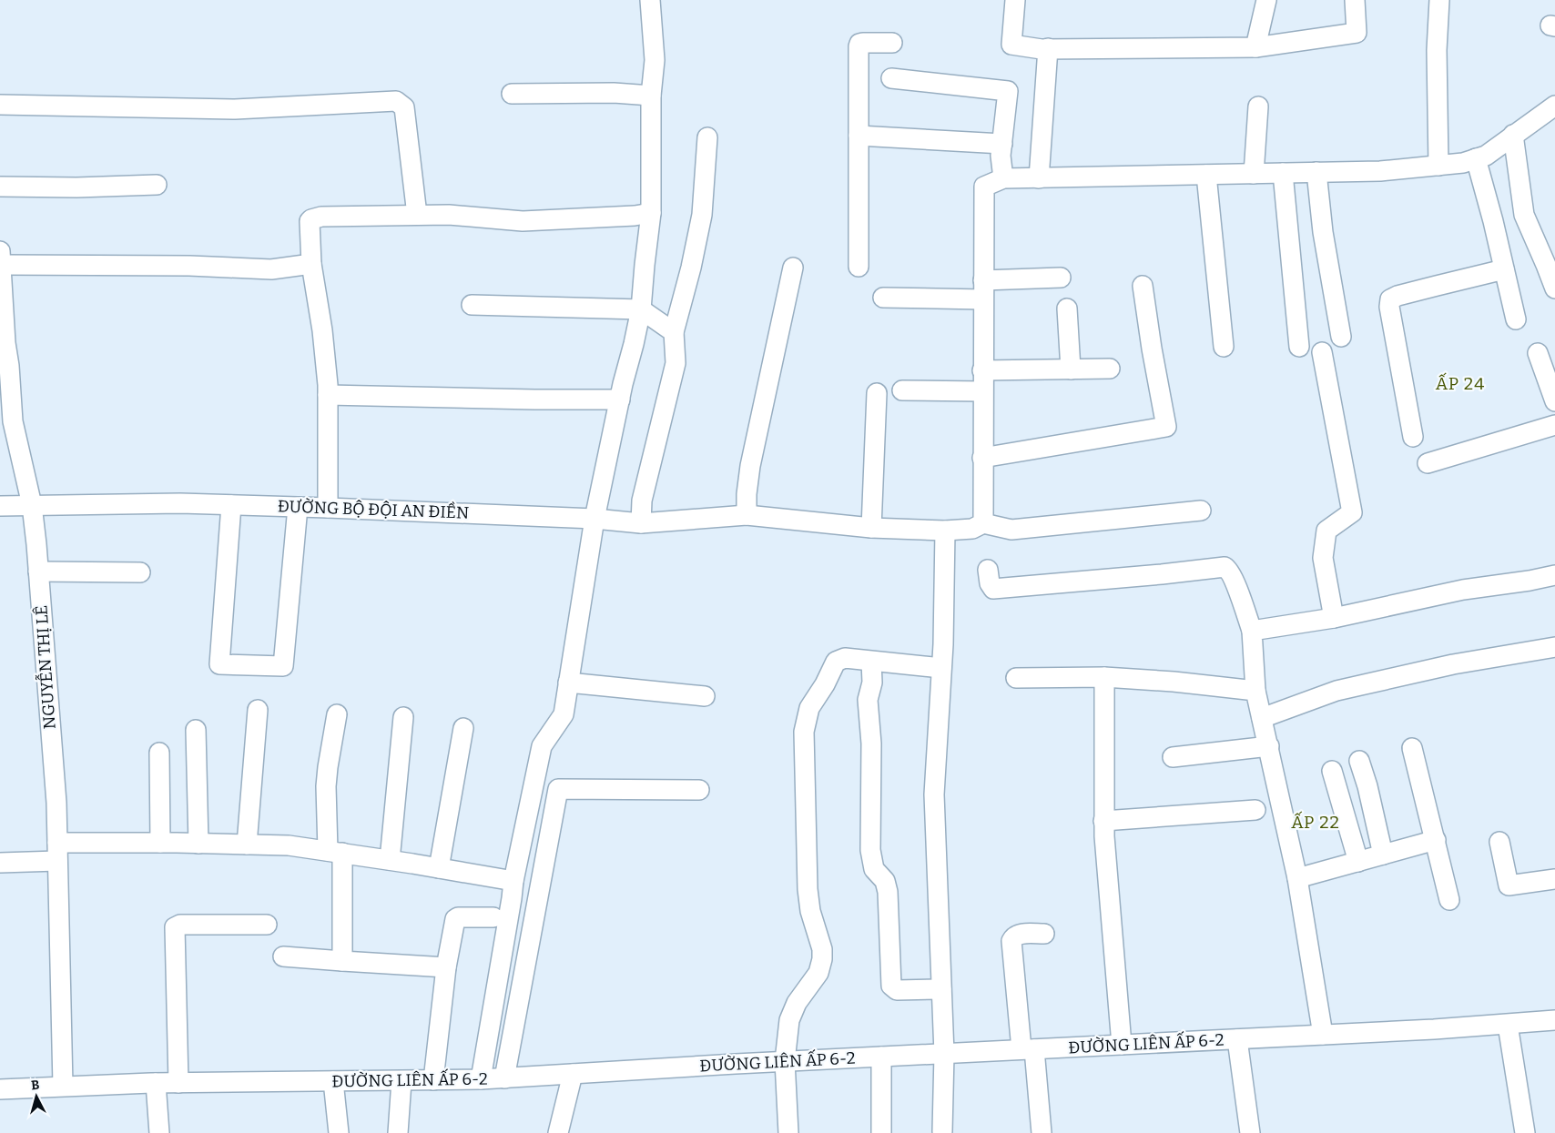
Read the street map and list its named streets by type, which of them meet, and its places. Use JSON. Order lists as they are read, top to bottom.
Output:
{
  "streets": {
    "street": ["ĐƯỜNG BỘ ĐỘI AN ĐIỀN", "NGUYỄN THỊ LÊ", "ĐƯỜNG LIÊN ẤP 6-2"]
  },
  "crossings": [
    ["ĐƯỜNG BỘ ĐỘI AN ĐIỀN", "NGUYỄN THỊ LÊ"],
    ["NGUYỄN THỊ LÊ", "ĐƯỜNG LIÊN ẤP 6-2"]
  ],
  "districts": ["ẤP 24", "ẤP 22"],
  "north": "top"
}
